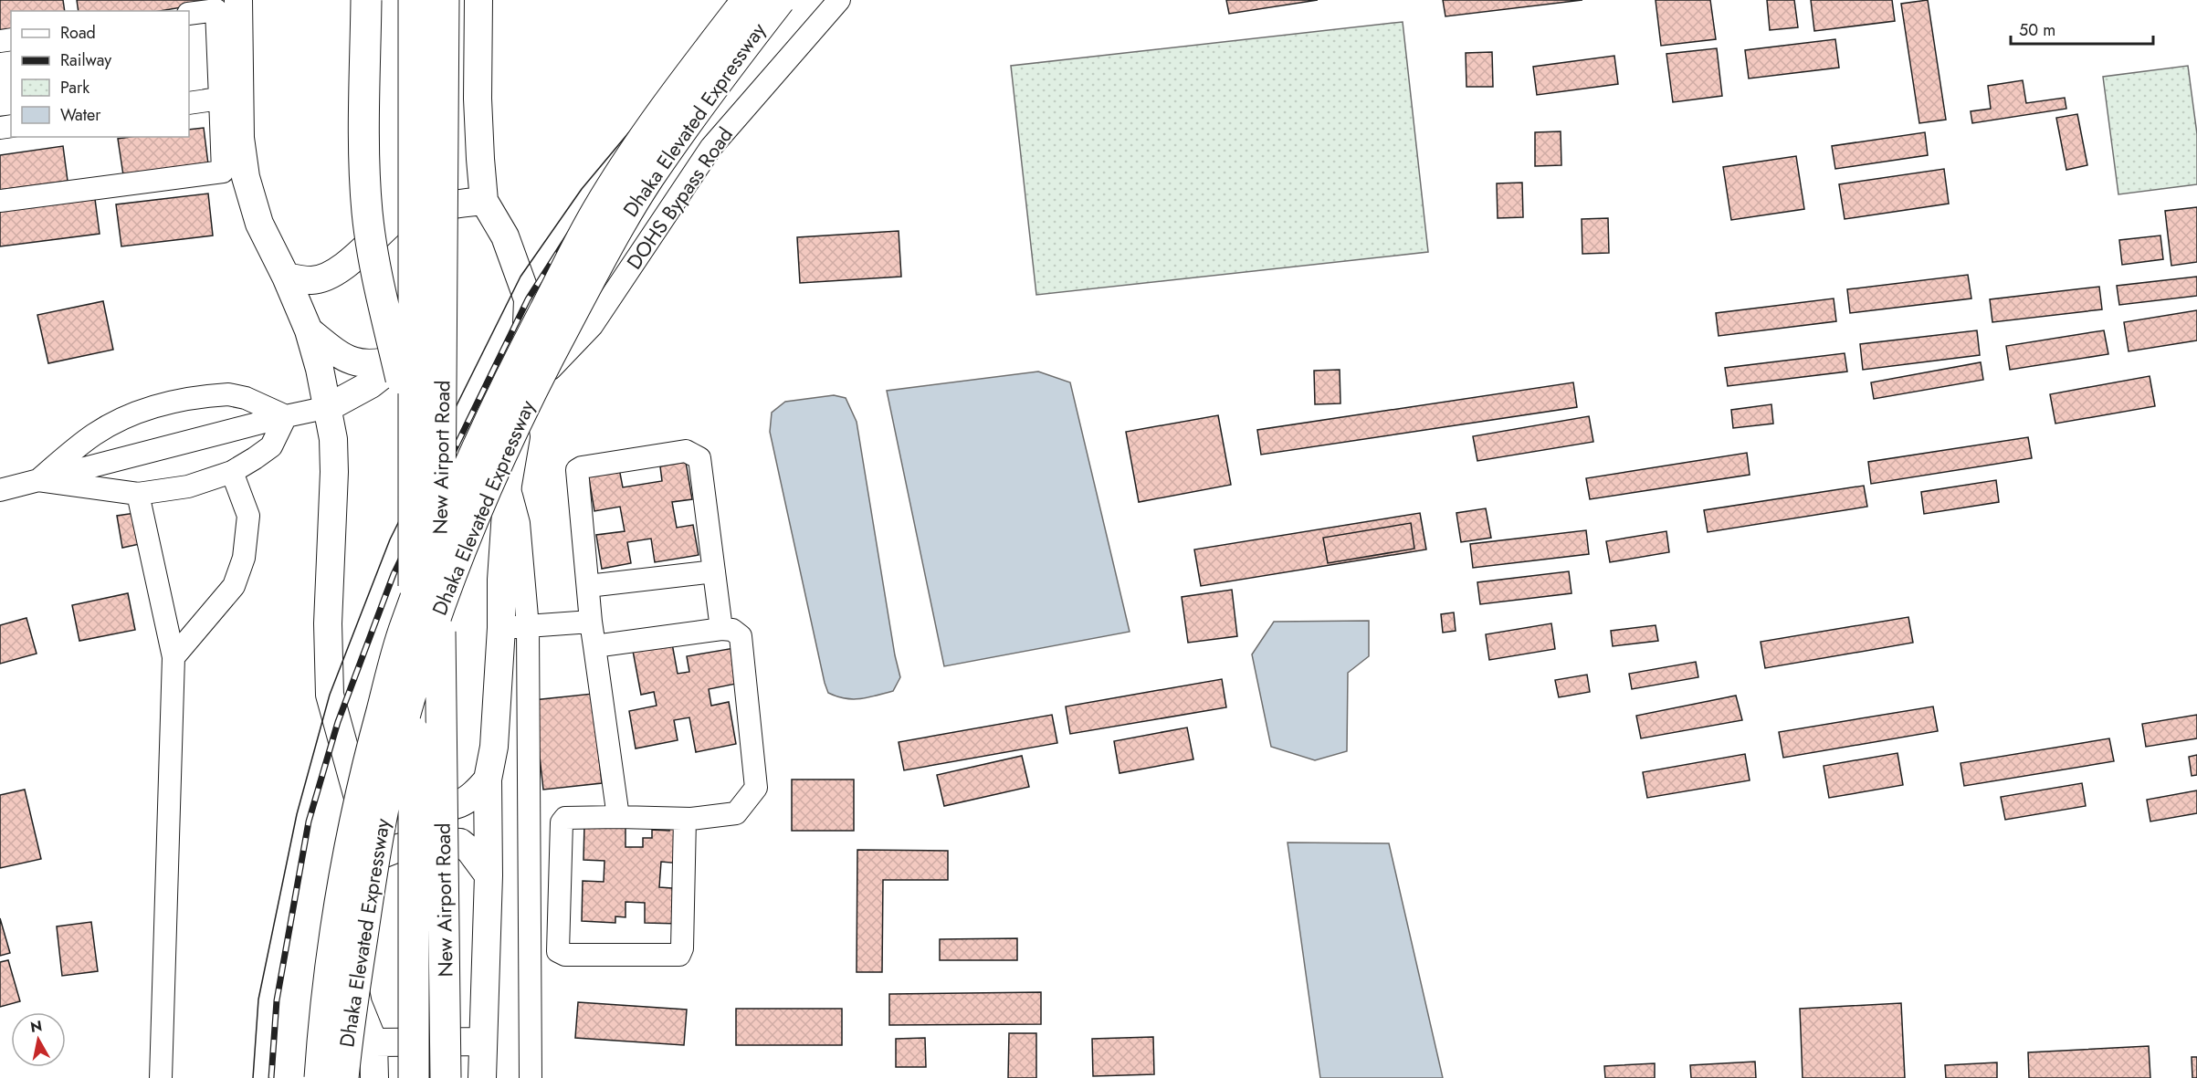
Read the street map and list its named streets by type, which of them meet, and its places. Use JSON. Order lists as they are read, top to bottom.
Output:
{
  "streets": {
    "highway": ["Dhaka Elevated Expressway", "New Airport Road"],
    "street": ["DOHS Bypass Road"]
  },
  "legend": [
    "Road",
    "Railway",
    "Park",
    "Water"
  ],
  "scale_bar": "50 m",
  "north": "top"
}
